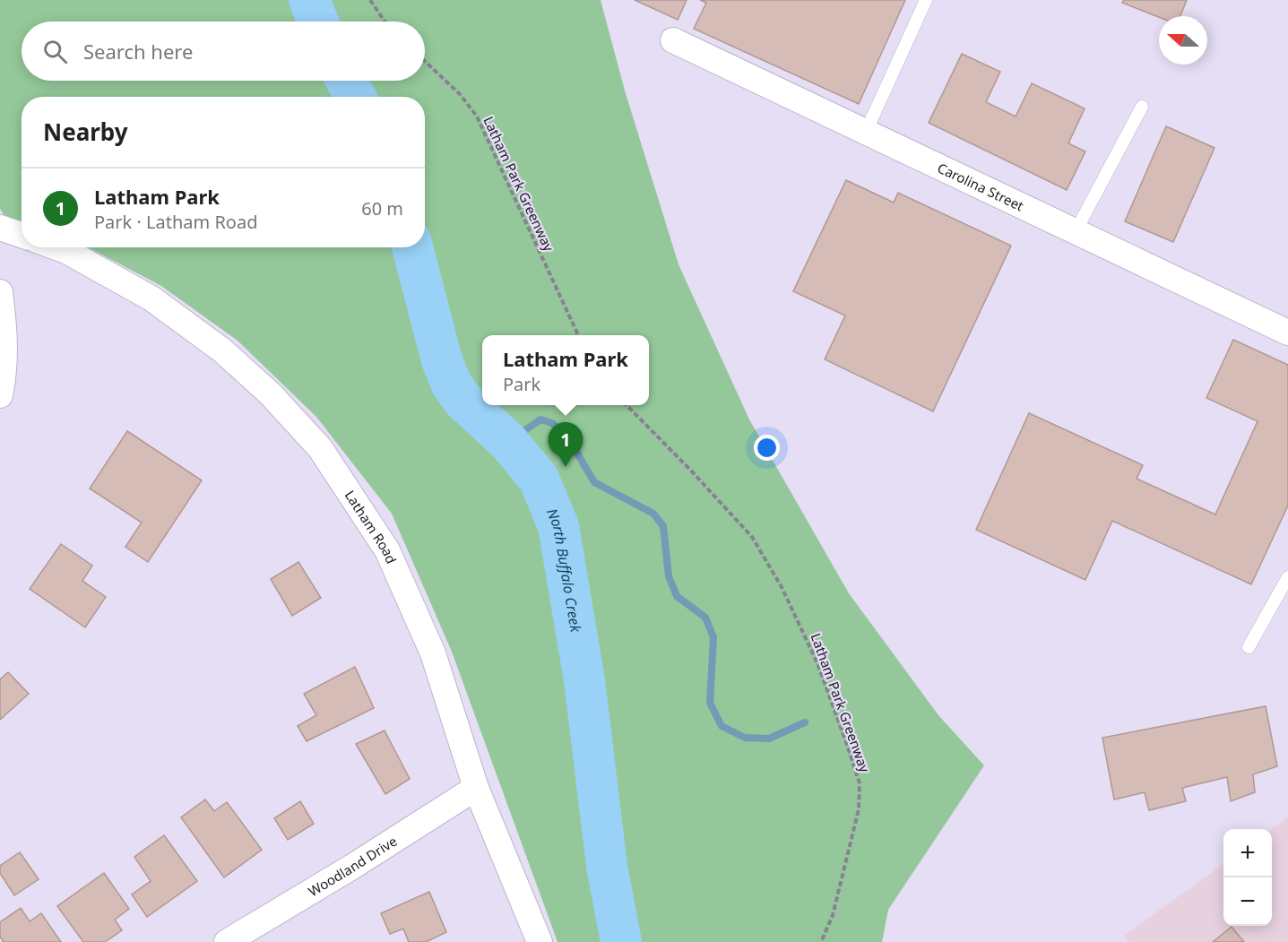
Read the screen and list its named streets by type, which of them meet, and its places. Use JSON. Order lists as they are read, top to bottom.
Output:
{
  "streets": {
    "street": ["Carolina Street", "Latham Road", "Woodland Drive"],
    "path": ["Latham Park Greenway"]
  },
  "crossings": [
    ["Latham Road", "Woodland Drive"]
  ],
  "water": ["North Buffalo Creek"],
  "north": "left",
  "page": {
    "search": "Search here",
    "heading": "Nearby",
    "list": [
      {
        "mark": "1",
        "name": "Latham Park",
        "note": "Park · Latham Road",
        "value": "60 m"
      }
    ],
    "popup": ["Latham Park", "Park"],
    "pins": "1",
    "map_buttons": ["+", "−"]
  }
}
